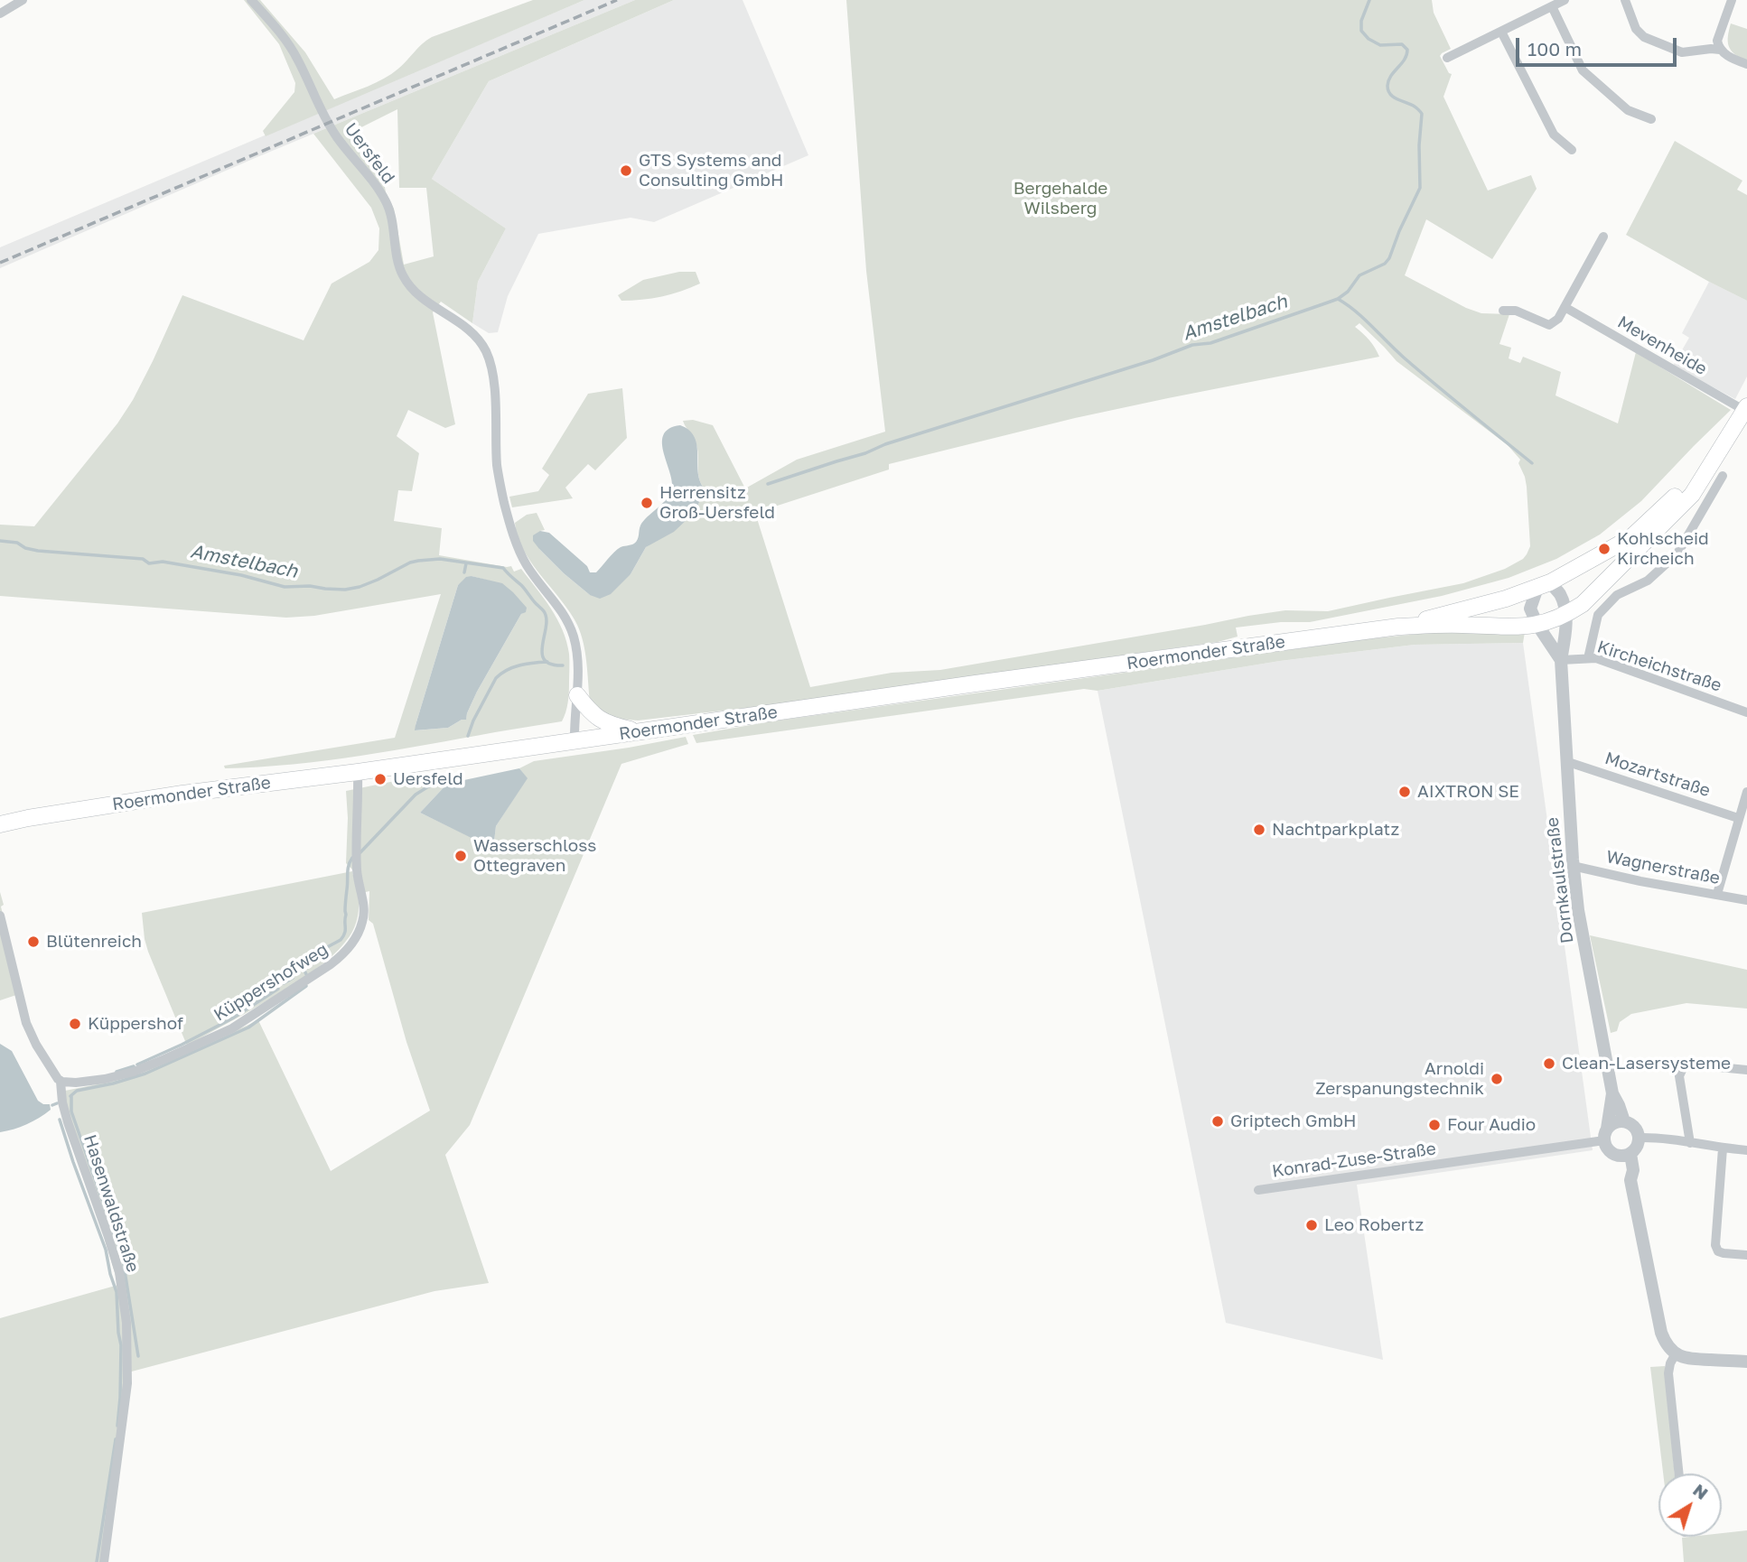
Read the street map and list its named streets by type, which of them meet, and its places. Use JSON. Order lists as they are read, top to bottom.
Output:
{
  "streets": {
    "main road": ["Roermonder Straße"],
    "street": [
      "Uersfeld",
      "Mevenheide",
      "Kircheichstraße",
      "Mozartstraße",
      "Wagnerstraße",
      "Dornkaulstraße",
      "Küppershofweg",
      "Konrad-Zuse-Straße",
      "Hasenwaldstraße"
    ]
  },
  "crossings": [
    ["Uersfeld", "Roermonder Straße"],
    ["Mevenheide", "Roermonder Straße"],
    ["Roermonder Straße", "Dornkaulstraße"],
    ["Roermonder Straße", "Küppershofweg"],
    ["Kircheichstraße", "Dornkaulstraße"],
    ["Mozartstraße", "Dornkaulstraße"],
    ["Wagnerstraße", "Dornkaulstraße"],
    ["Dornkaulstraße", "Konrad-Zuse-Straße"],
    ["Küppershofweg", "Hasenwaldstraße"]
  ],
  "water": ["Amstelbach"],
  "parks": ["Bergehalde Wilsberg"],
  "places": [
    "GTS Systems and Consulting GmbH",
    "Herrensitz Groß-Uersfeld",
    "Kohlscheid Kircheich",
    "Uersfeld",
    "AIXTRON SE",
    "Nachtparkplatz",
    "Wasserschloss Ottegraven",
    "Blütenreich",
    "Küppershof",
    "Clean-Lasersysteme",
    "Arnoldi Zerspanungstechnik",
    "Griptech GmbH",
    "Four Audio",
    "Leo Robertz"
  ],
  "scale_bar": "100 m",
  "north": "top right"
}
